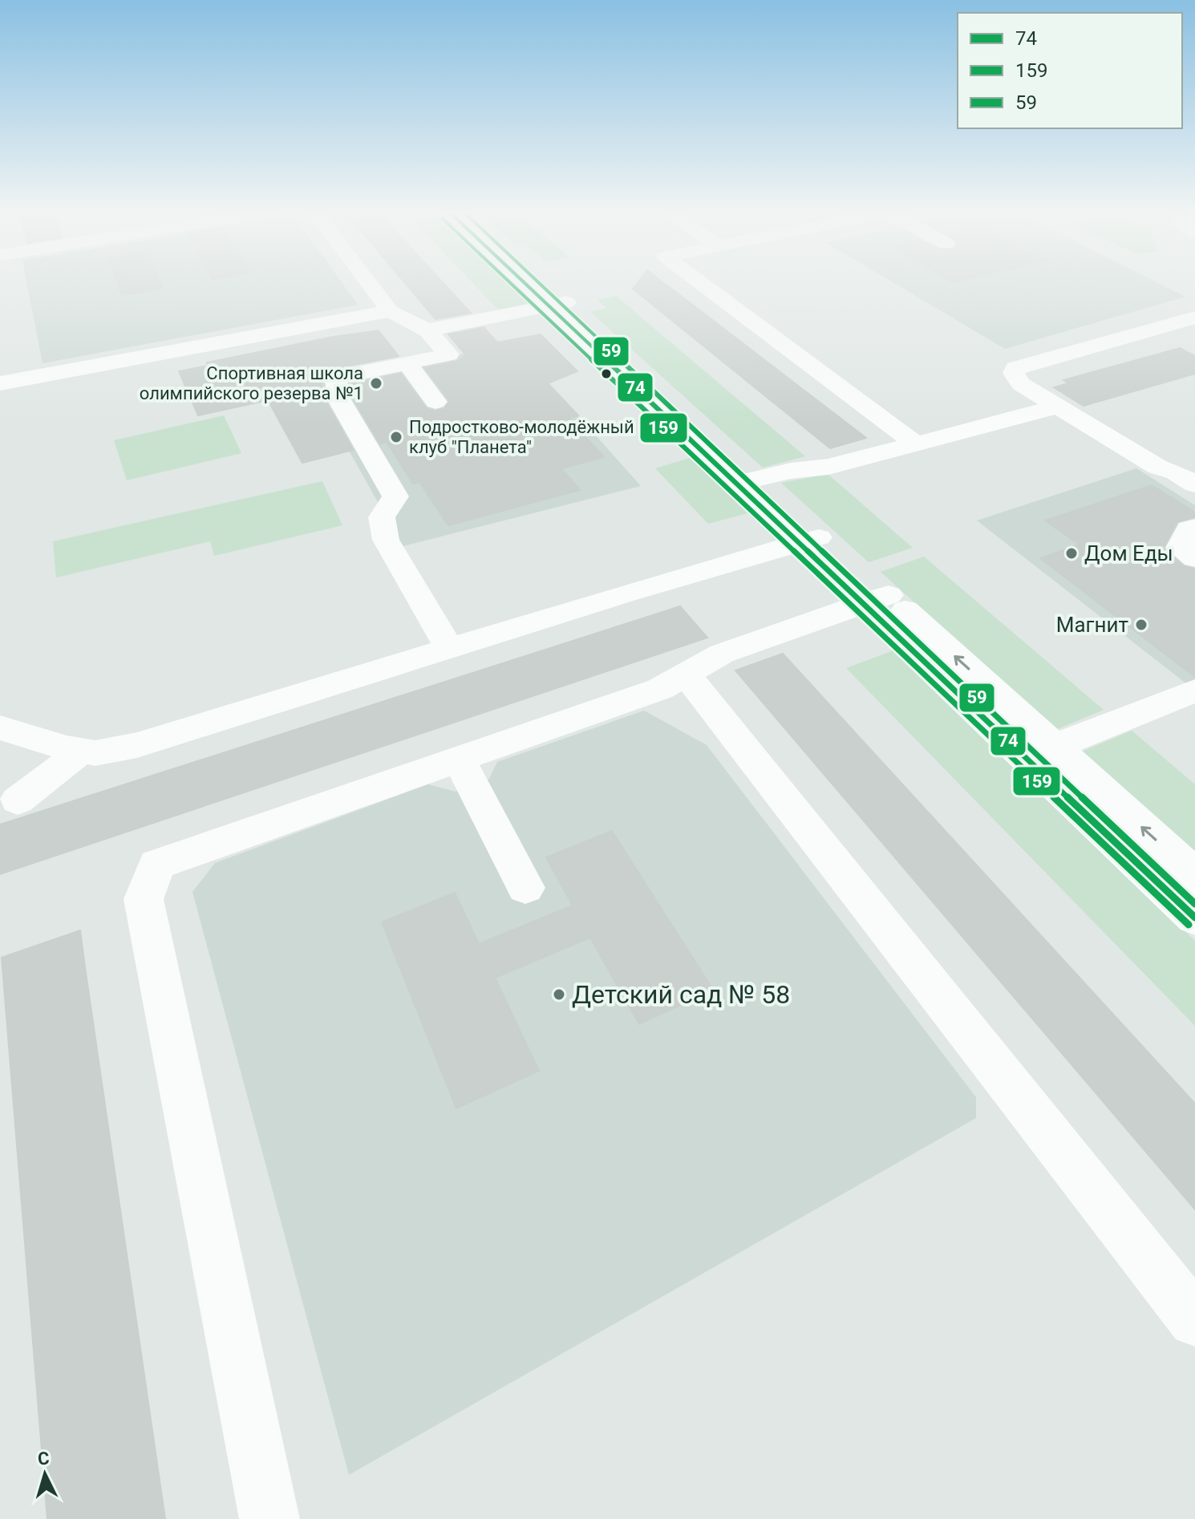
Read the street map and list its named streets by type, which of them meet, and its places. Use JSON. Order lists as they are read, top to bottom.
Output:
{
  "places": [
    "Спортивная школа олимпийского резерва №1",
    "Подростково-молодёжный клуб \"Планета\"",
    "Дом Еды",
    "Магнит",
    "Детский сад № 58"
  ],
  "lines": ["transit line 74", "transit line 159", "transit line 59"],
  "legend": ["74", "159", "59"],
  "north": "top"
}
